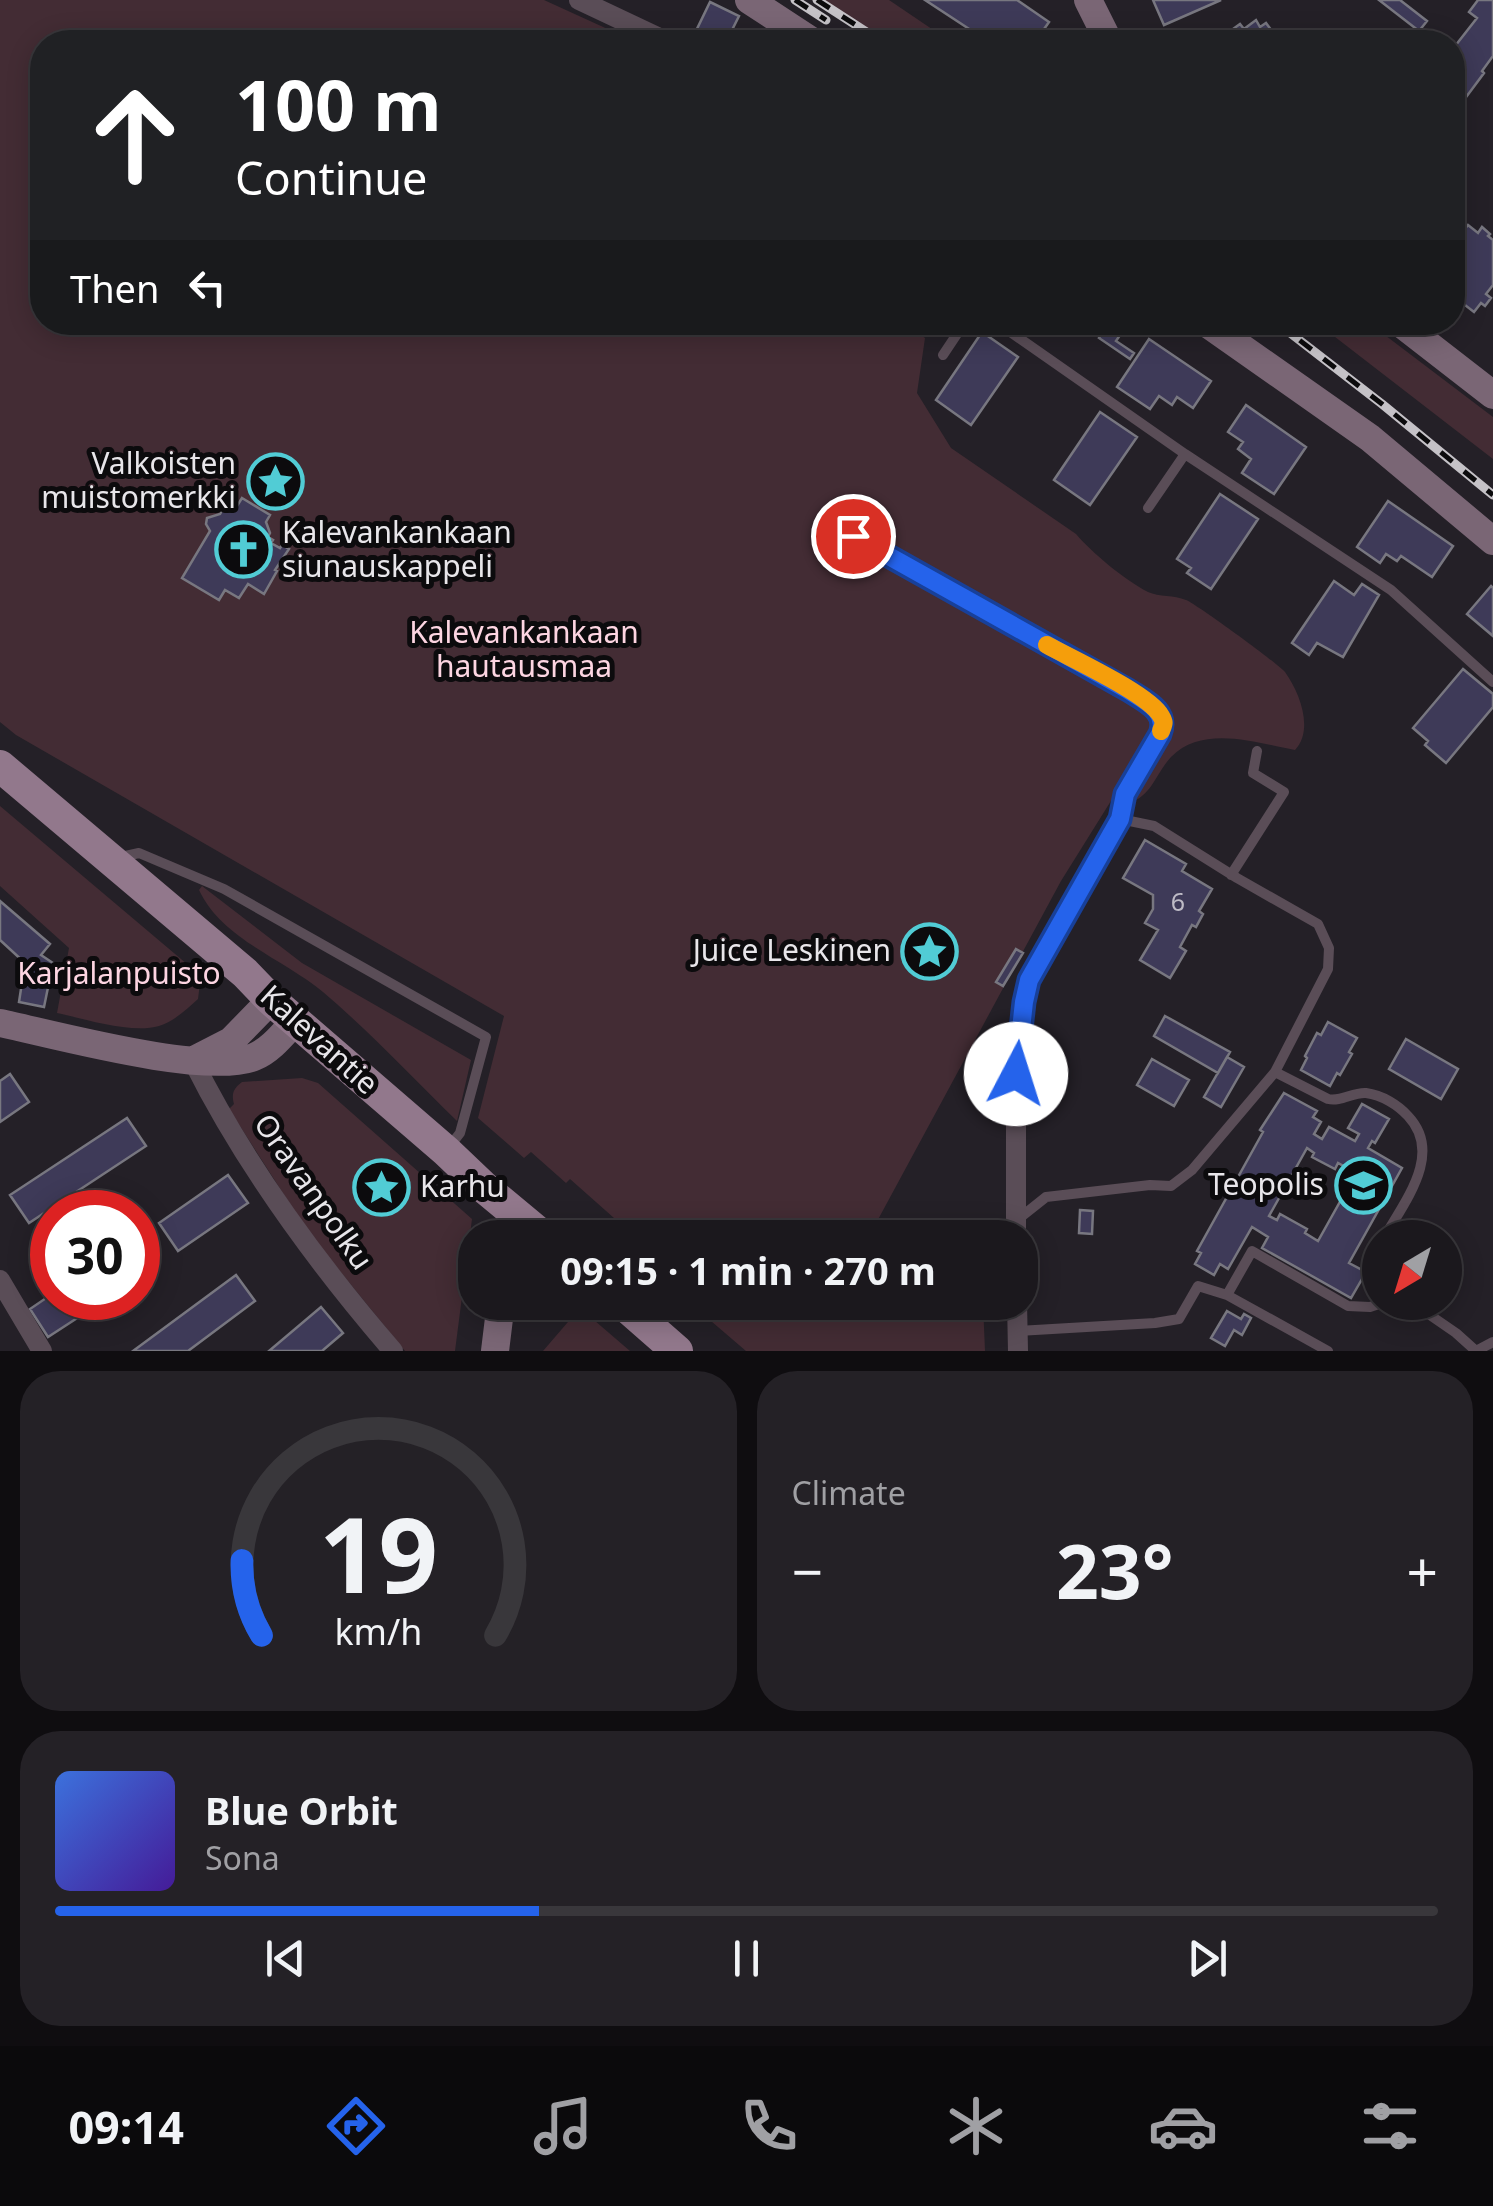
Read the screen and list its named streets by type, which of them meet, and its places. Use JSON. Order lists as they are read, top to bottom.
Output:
{
  "streets": {
    "main road": ["Kalevantie"],
    "street": ["Oravanpolku"]
  },
  "parks": ["Kalevankankaan hautausmaa", "Karjalanpuisto"],
  "places": {
    "place": ["Valkoisten muistomerkki", "Juice Leskinen", "Karhu"],
    "church": ["Kalevankankaan siunauskappeli"],
    "school or university": ["Teopolis"]
  },
  "house_numbers": ["6"],
  "north": "bottom left",
  "page": {
    "turn": ["100 m", "Continue"],
    "then": "Then",
    "limit": "30",
    "trip": "09:15 · 1 min · 270 m",
    "tile": "Climate",
    "heat": ["−", "23°", "+"],
    "song": ["Blue Orbit", "Sona"],
    "tabs": "09:14",
    "gauge": ["19", "km/h"]
  }
}
